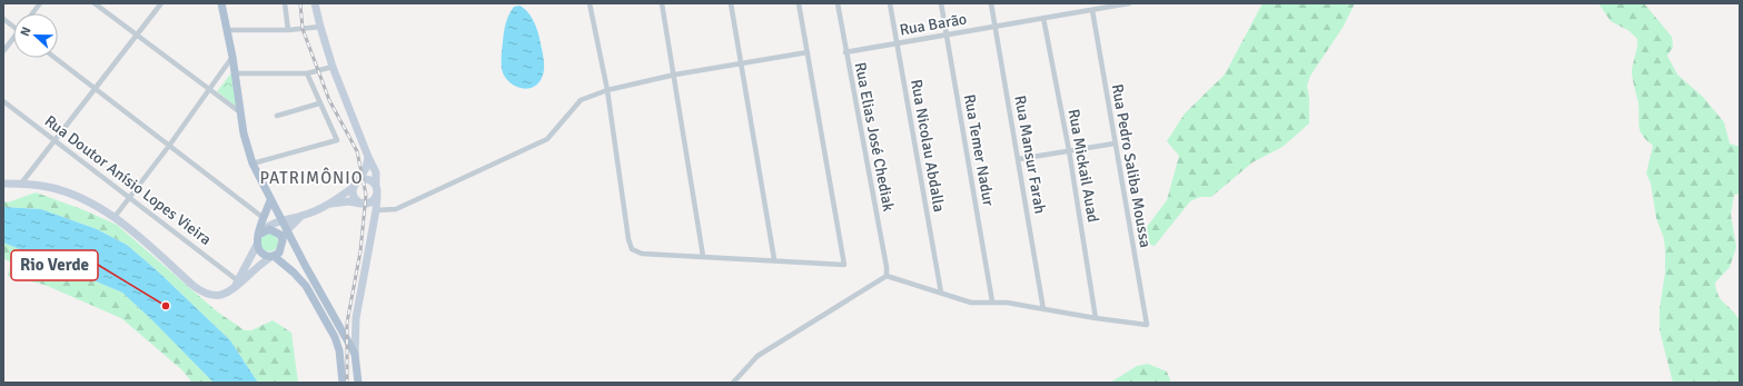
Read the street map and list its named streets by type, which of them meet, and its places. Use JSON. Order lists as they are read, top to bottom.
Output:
{
  "streets": {
    "street": [
      "Rua Barão",
      "Rua Elias José Chediak",
      "Rua Nicolau Abdalla",
      "Rua Temer Nadur",
      "Rua Mansur Farah",
      "Rua Mickail Auad",
      "Rua Pedro Saliba Moussa",
      "Rua Doutor Anísio Lopes Vieira"
    ]
  },
  "crossings": [
    ["Rua Barão", "Rua Elias José Chediak"],
    ["Rua Barão", "Rua Nicolau Abdalla"],
    ["Rua Barão", "Rua Temer Nadur"],
    ["Rua Barão", "Rua Mansur Farah"],
    ["Rua Barão", "Rua Mickail Auad"],
    ["Rua Barão", "Rua Pedro Saliba Moussa"],
    ["Rua Mickail Auad", "Rua Pedro Saliba Moussa"]
  ],
  "districts": ["PATRIMÔNIO"],
  "places": ["Rio Verde"],
  "north": "left"
}
